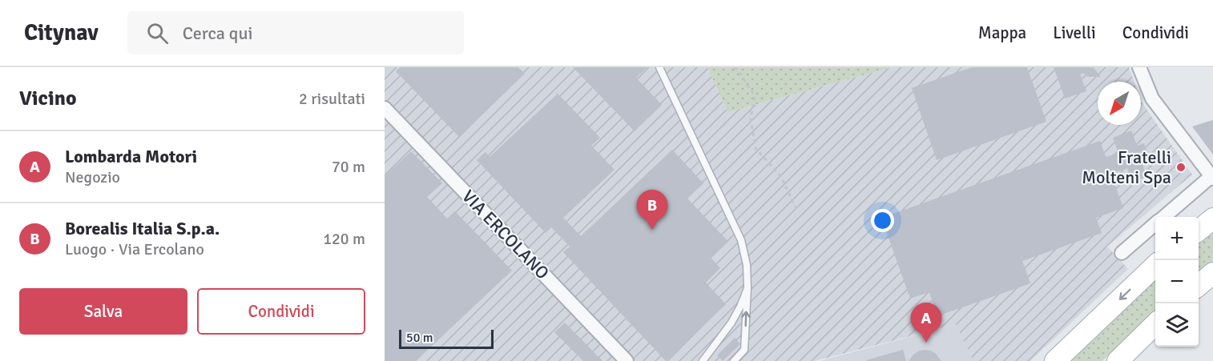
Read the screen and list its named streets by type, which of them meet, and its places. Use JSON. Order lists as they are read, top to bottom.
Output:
{
  "streets": {
    "street": ["VIA ERCOLANO"]
  },
  "places": ["Fratelli Molteni Spa"],
  "scale_bar": "50 m",
  "north": "bottom left",
  "page": {
    "header": "Citynav",
    "search": "Cerca qui",
    "nav": ["Mappa", "Livelli", "Condividi"],
    "heading": ["Vicino", "2 risultati"],
    "list": [
      {
        "mark": "A",
        "name": "Lombarda Motori",
        "note": "Negozio",
        "value": "70 m"
      },
      {
        "mark": "B",
        "name": "Borealis Italia S.p.a.",
        "note": "Luogo · Via Ercolano",
        "value": "120 m"
      }
    ],
    "pins": ["B", "A"],
    "map_buttons": ["+", "−"],
    "buttons": ["Salva", "Condividi"],
    "scale": "50 m"
  }
}
